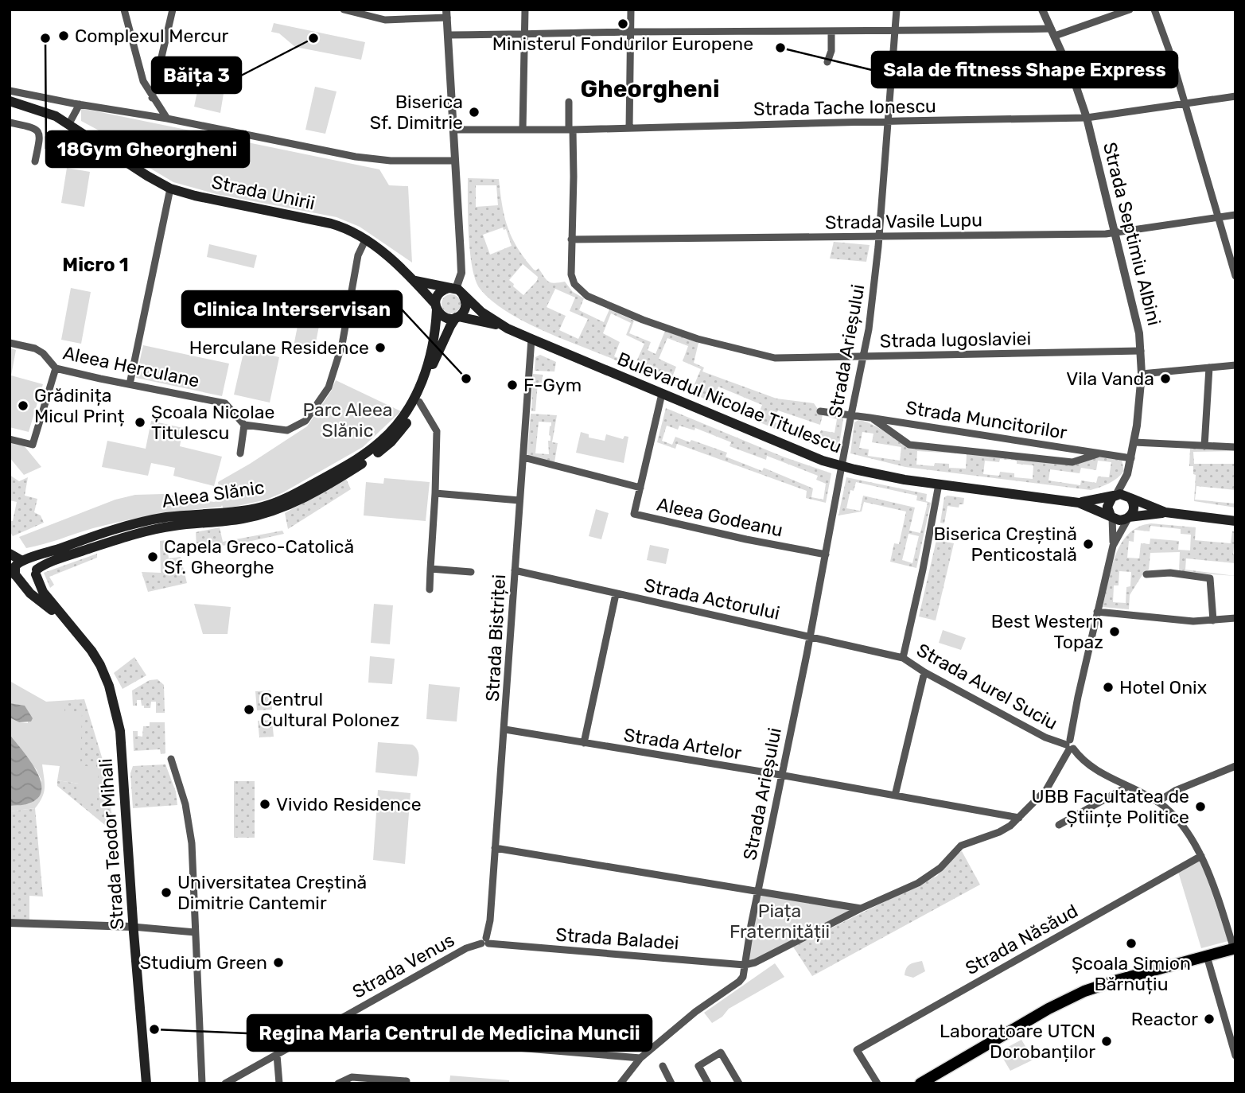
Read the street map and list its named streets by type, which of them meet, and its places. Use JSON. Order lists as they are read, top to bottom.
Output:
{
  "streets": {
    "main road": [
      "Strada Unirii",
      "Bulevardul Nicolae Titulescu",
      "Aleea Slănic",
      "Strada Teodor Mihali"
    ],
    "street": [
      "Strada Tache Ionescu",
      "Strada Vasile Lupu",
      "Strada Septimiu Albini",
      "Strada Iugoslaviei",
      "Strada Arieșului",
      "Aleea Herculane",
      "Strada Muncitorilor",
      "Aleea Godeanu",
      "Strada Actorului",
      "Strada Bistriței",
      "Strada Aurel Suciu",
      "Strada Artelor",
      "Strada Baladei",
      "Strada Năsăud",
      "Strada Venus"
    ]
  },
  "crossings": [
    ["Strada Tache Ionescu", "Strada Septimiu Albini"],
    ["Strada Tache Ionescu", "Strada Iugoslaviei"],
    ["Strada Tache Ionescu", "Strada Arieșului"],
    ["Strada Unirii", "Bulevardul Nicolae Titulescu"],
    ["Strada Unirii", "Aleea Slănic"],
    ["Strada Vasile Lupu", "Strada Septimiu Albini"],
    ["Strada Vasile Lupu", "Strada Iugoslaviei"],
    ["Strada Vasile Lupu", "Strada Arieșului"],
    ["Strada Septimiu Albini", "Strada Iugoslaviei"],
    ["Strada Septimiu Albini", "Bulevardul Nicolae Titulescu"],
    ["Strada Septimiu Albini", "Strada Muncitorilor"],
    ["Strada Iugoslaviei", "Strada Arieșului"],
    ["Strada Arieșului", "Bulevardul Nicolae Titulescu"],
    ["Strada Arieșului", "Strada Muncitorilor"],
    ["Strada Arieșului", "Aleea Godeanu"],
    ["Strada Arieșului", "Strada Actorului"],
    ["Strada Arieșului", "Strada Artelor"],
    ["Bulevardul Nicolae Titulescu", "Aleea Slănic"],
    ["Bulevardul Nicolae Titulescu", "Aleea Godeanu"],
    ["Bulevardul Nicolae Titulescu", "Strada Bistriței"],
    ["Bulevardul Nicolae Titulescu", "Strada Aurel Suciu"],
    ["Aleea Slănic", "Strada Teodor Mihali"],
    ["Aleea Godeanu", "Strada Bistriței"],
    ["Strada Actorului", "Strada Bistriței"],
    ["Strada Actorului", "Strada Aurel Suciu"],
    ["Strada Bistriței", "Strada Artelor"],
    ["Strada Bistriței", "Strada Baladei"],
    ["Strada Bistriței", "Strada Venus"],
    ["Strada Aurel Suciu", "Strada Năsăud"],
    ["Strada Baladei", "Strada Venus"]
  ],
  "districts": ["Gheorgheni", "Micro 1"],
  "parks": ["Parc Aleea Slănic", "Piața Fraternității"],
  "places": [
    "Ministerul Fondurilor Europene",
    "Complexul Mercur",
    "18Gym Gheorgheni",
    "Băița 3",
    "Sala de fitness Shape Express",
    "Biserica Sf. Dimitrie",
    "Herculane Residence",
    "Clinica Interservisan",
    "Vila Vanda",
    "F-Gym",
    "Grădinița Micul Prinț",
    "Școala Nicolae Titulescu",
    "Biserica Creștină Penticostală",
    "Capela Greco-Catolică Sf. Gheorghe",
    "Best Western Topaz",
    "Hotel Onix",
    "Centrul Cultural Polonez",
    "Vivido Residence",
    "UBB Facultatea de Științe Politice",
    "Universitatea Creștină Dimitrie Cantemir",
    "Școala Simion Bărnuțiu",
    "Studium Green",
    "Reactor",
    "Regina Maria Centrul de Medicina Muncii",
    "Laboratoare UTCN Dorobanților"
  ]
}
